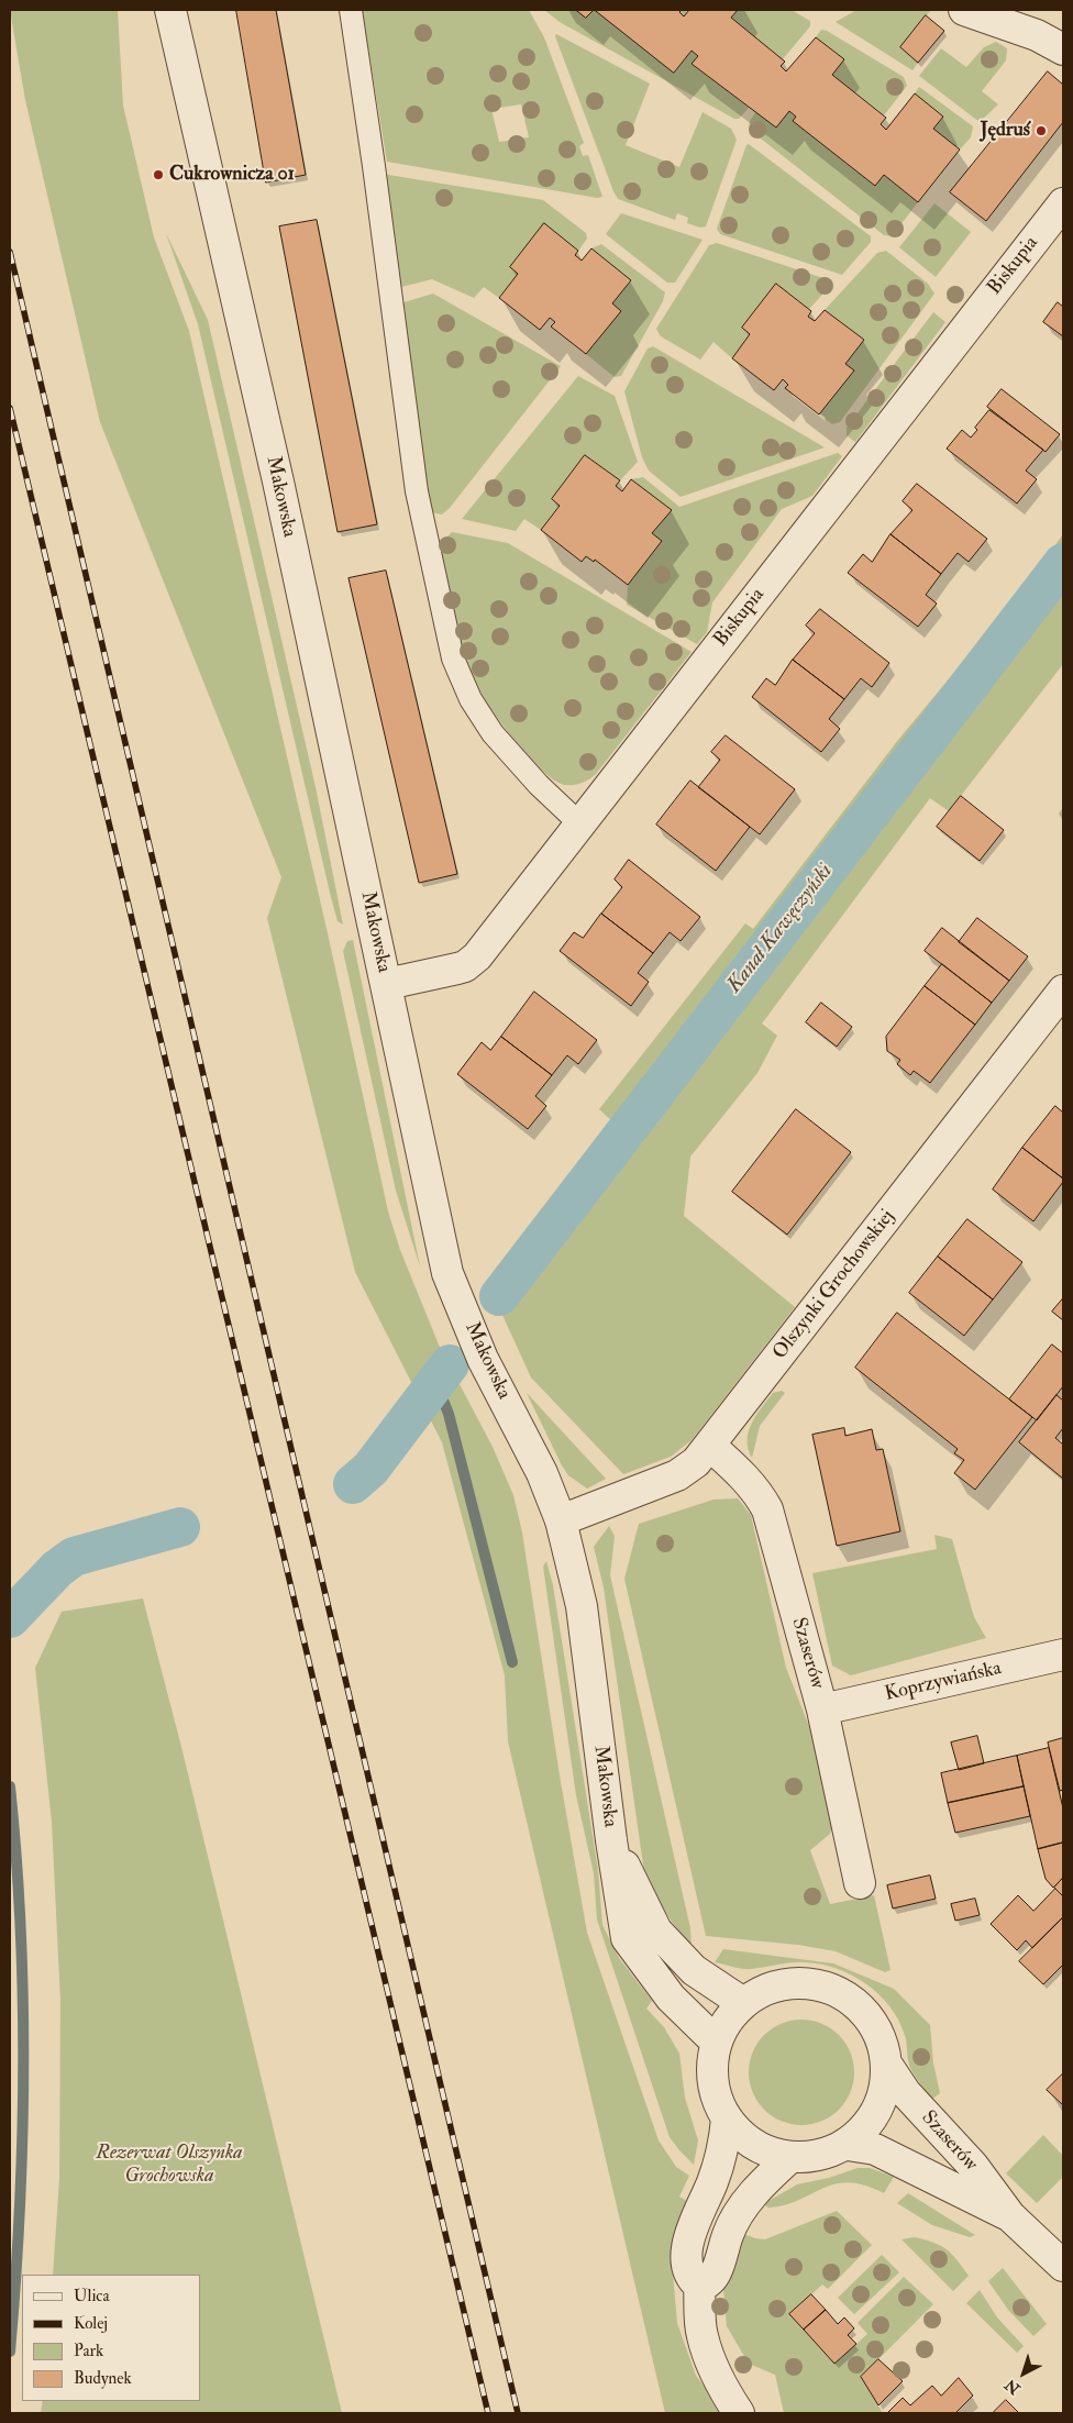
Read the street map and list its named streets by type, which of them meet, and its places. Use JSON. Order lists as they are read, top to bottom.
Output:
{
  "streets": {
    "street": [
      "Biskupia",
      "Makowska",
      "Olszynki Grochowskiej",
      "Szaserów",
      "Koprzywiańska"
    ]
  },
  "crossings": [
    ["Biskupia", "Makowska"],
    ["Makowska", "Olszynki Grochowskiej"],
    ["Makowska", "Szaserów"],
    ["Olszynki Grochowskiej", "Szaserów"],
    ["Szaserów", "Koprzywiańska"]
  ],
  "water": ["Kanał Kawęczyński"],
  "parks": ["Rezerwat Olszynka Grochowska"],
  "places": ["Jędruś", "Cukrownicza 01"],
  "legend": [
    "Ulica",
    "Kolej",
    "Park",
    "Budynek"
  ],
  "north": "bottom left"
}
